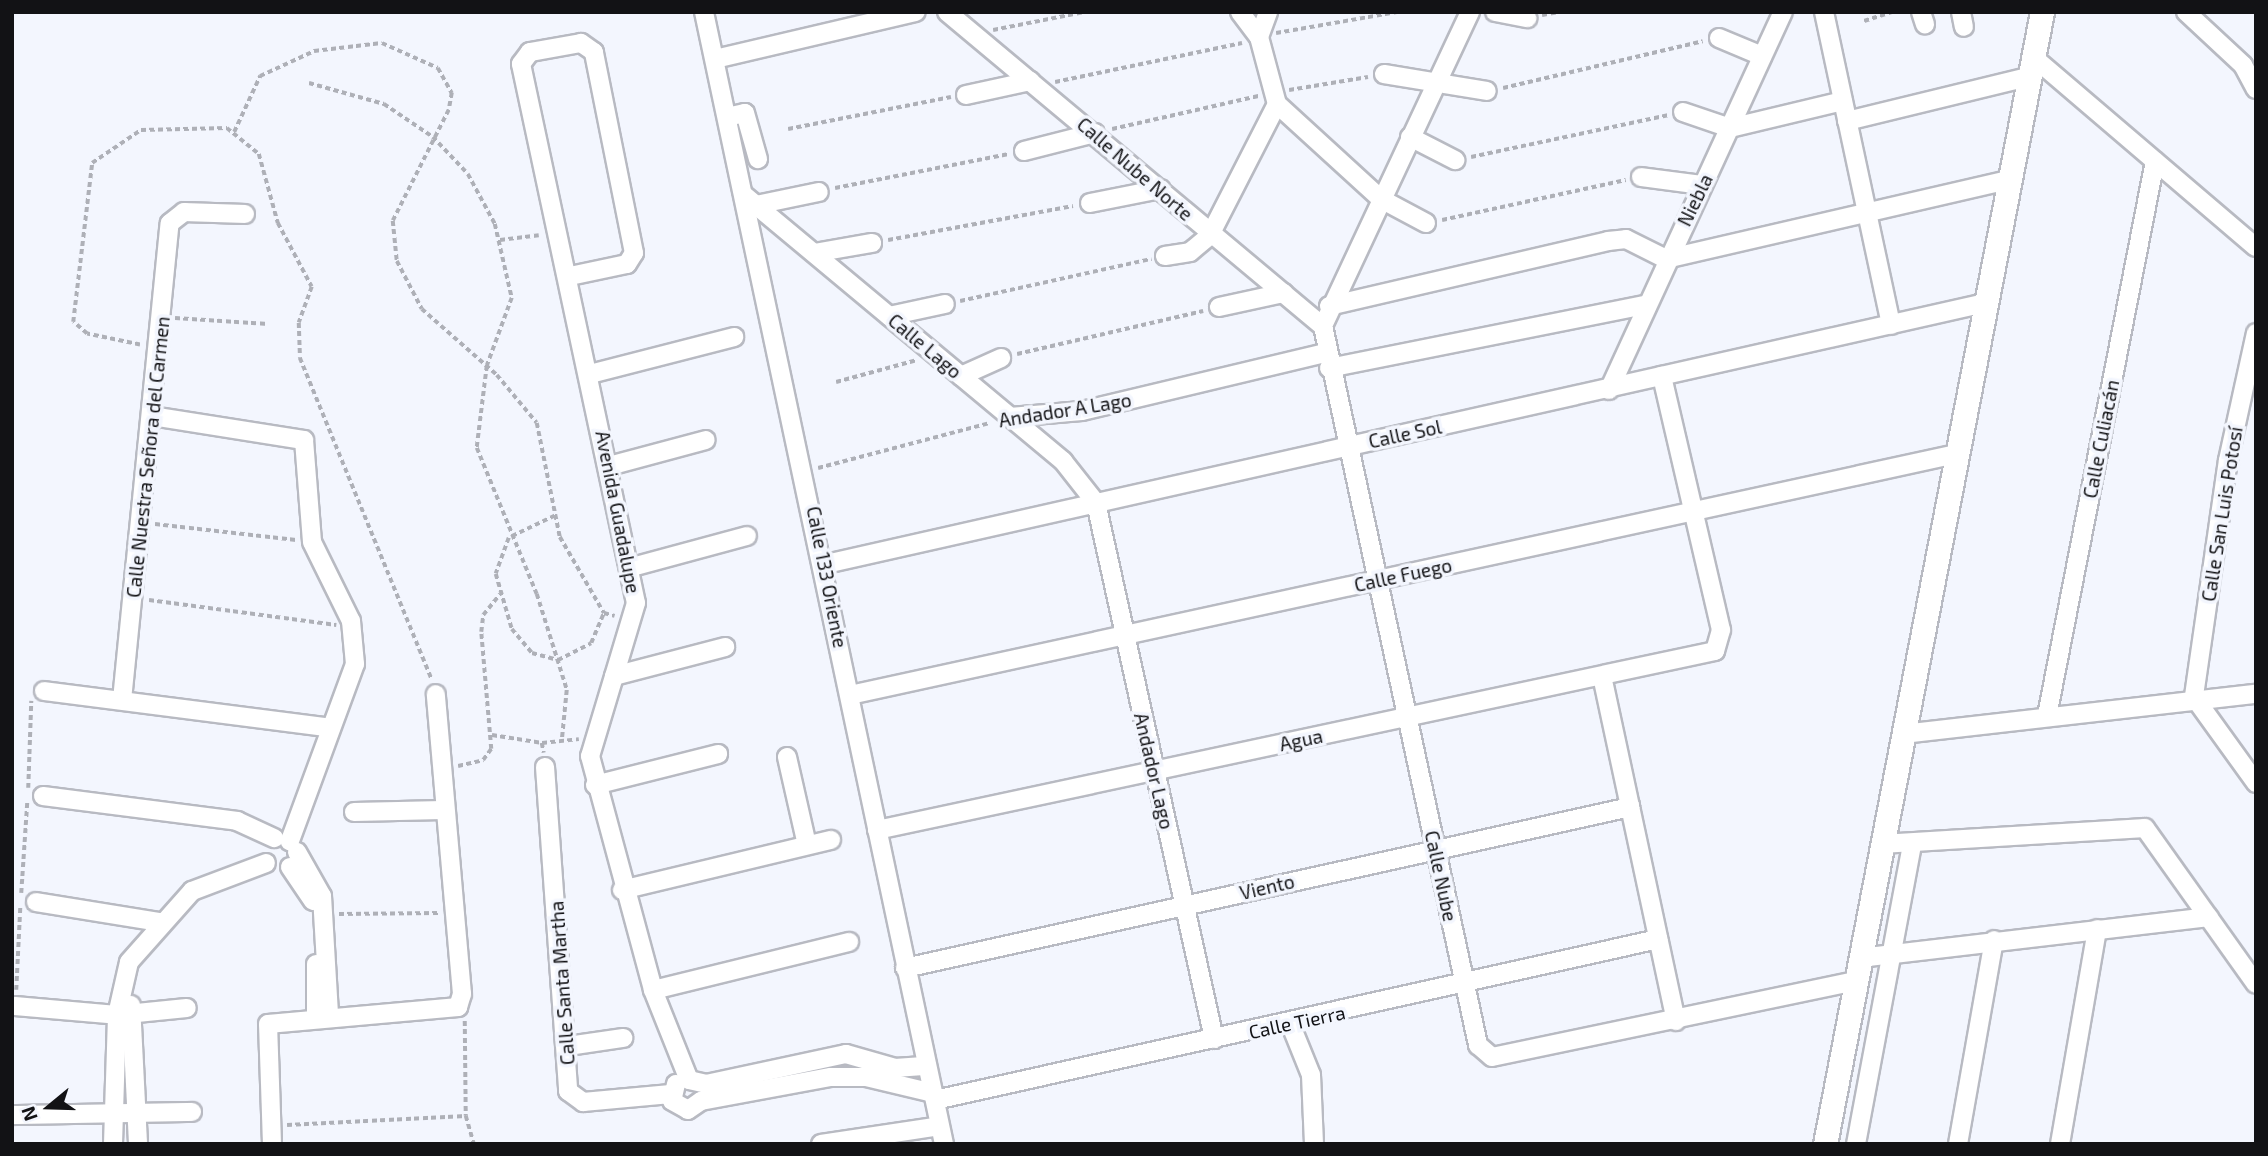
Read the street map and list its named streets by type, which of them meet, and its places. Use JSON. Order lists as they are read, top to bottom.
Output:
{
  "streets": {
    "street": [
      "Calle Nube Norte",
      "Niebla",
      "Calle Lago",
      "Andador A Lago",
      "Calle Sol",
      "Calle Culiacán",
      "Calle Nuestra Señora del Carmen",
      "Avenida Guadalupe",
      "Calle San Luis Potosí",
      "Calle Fuego",
      "Calle 133 Oriente",
      "Agua",
      "Andador Lago",
      "Calle Nube",
      "Viento",
      "Calle Santa Martha",
      "Calle Tierra"
    ]
  },
  "crossings": [
    ["Calle Nube Norte", "Calle Nube"],
    ["Niebla", "Andador A Lago"],
    ["Niebla", "Calle Sol"],
    ["Calle Lago", "Andador A Lago"],
    ["Calle Lago", "Calle Sol"],
    ["Calle Lago", "Calle 133 Oriente"],
    ["Calle Lago", "Andador Lago"],
    ["Andador A Lago", "Calle 133 Oriente"],
    ["Andador A Lago", "Calle Nube"],
    ["Calle Sol", "Calle 133 Oriente"],
    ["Calle Sol", "Andador Lago"],
    ["Calle Sol", "Calle Nube"],
    ["Calle Fuego", "Calle 133 Oriente"],
    ["Calle Fuego", "Agua"],
    ["Calle Fuego", "Andador Lago"],
    ["Calle Fuego", "Calle Nube"],
    ["Calle 133 Oriente", "Agua"],
    ["Calle 133 Oriente", "Viento"],
    ["Calle 133 Oriente", "Calle Tierra"],
    ["Agua", "Andador Lago"],
    ["Agua", "Calle Nube"],
    ["Andador Lago", "Viento"],
    ["Andador Lago", "Calle Tierra"],
    ["Calle Nube", "Viento"],
    ["Calle Nube", "Calle Tierra"]
  ],
  "north": "left"
}
